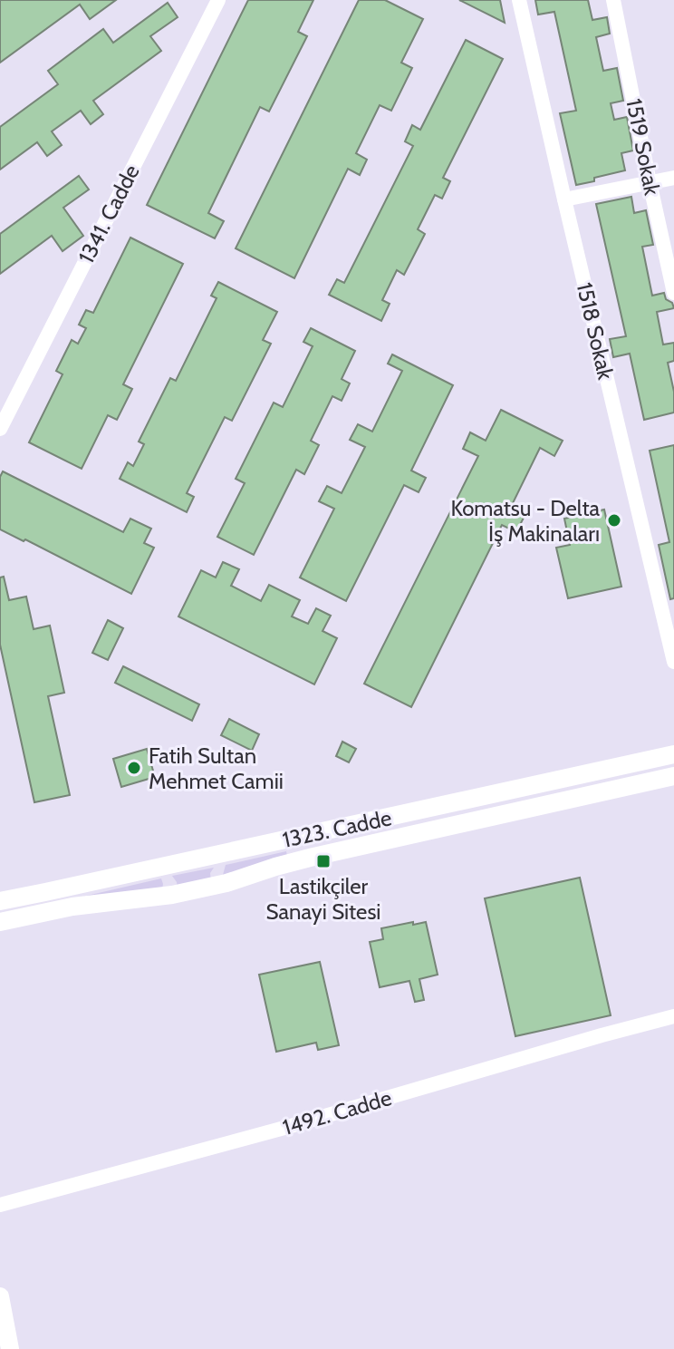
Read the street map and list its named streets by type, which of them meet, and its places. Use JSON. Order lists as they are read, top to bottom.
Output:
{
  "streets": {
    "main road": ["1323. Cadde"],
    "street": [
      "1519 Sokak",
      "1341. Cadde",
      "1518 Sokak",
      "1492. Cadde"
    ]
  },
  "places": {
    "other": ["Komatsu - Delta İş Makinaları", "Fatih Sultan Mehmet Camii"],
    "transit": ["Lastikçiler Sanayi Sitesi"]
  }
}
